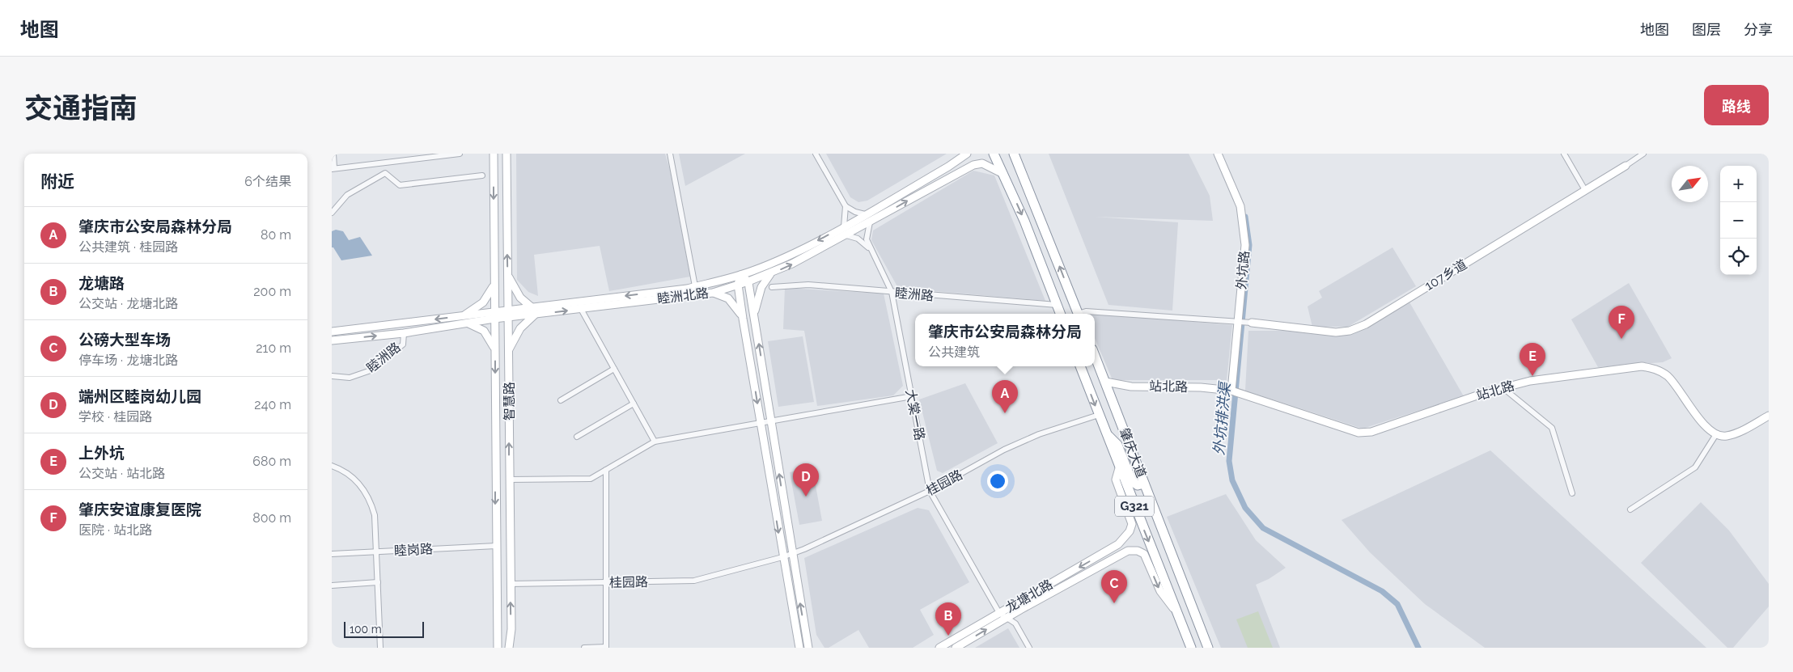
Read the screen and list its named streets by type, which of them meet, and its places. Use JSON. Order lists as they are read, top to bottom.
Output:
{
  "streets": {
    "highway": ["肇庆大道", "G321"],
    "main road": [
      "外坑路",
      "107乡道",
      "睦洲北路",
      "站北路",
      "智慧路",
      "龙塘北路"
    ],
    "street": [
      "睦洲路",
      "大棠一路",
      "桂园路",
      "睦岗路"
    ]
  },
  "crossings": [
    ["外坑路", "站北路"],
    ["睦洲路", "睦洲北路"],
    ["睦洲路", "大棠一路"],
    ["睦洲北路", "智慧路"],
    ["站北路", "肇庆大道"],
    ["智慧路", "桂园路"],
    ["智慧路", "睦岗路"],
    ["大棠一路", "桂园路"],
    ["大棠一路", "龙塘北路"],
    ["肇庆大道", "桂园路"],
    ["肇庆大道", "龙塘北路"]
  ],
  "water": ["外坑排洪渠"],
  "scale_bar": "100 m",
  "north": "top right",
  "page": {
    "header": "地图",
    "nav": ["地图", "图层", "分享"],
    "title": "交通指南",
    "buttons": "路线",
    "heading": ["附近", "6个结果"],
    "map_buttons": ["+", "−"],
    "list": [
      {
        "mark": "A",
        "name": "肇庆市公安局森林分局",
        "note": "公共建筑 · 桂园路",
        "value": "80 m"
      },
      {
        "mark": "B",
        "name": "龙塘路",
        "note": "公交站 · 龙塘北路",
        "value": "200 m"
      },
      {
        "mark": "C",
        "name": "公磅大型车场",
        "note": "停车场 · 龙塘北路",
        "value": "210 m"
      },
      {
        "mark": "D",
        "name": "端州区睦岗幼儿园",
        "note": "学校 · 桂园路",
        "value": "240 m"
      },
      {
        "mark": "E",
        "name": "上外坑",
        "note": "公交站 · 站北路",
        "value": "680 m"
      },
      {
        "mark": "F",
        "name": "肇庆安谊康复医院",
        "note": "医院 · 站北路",
        "value": "800 m"
      }
    ],
    "pins": [
      "F",
      "E",
      "A",
      "D",
      "C",
      "B"
    ],
    "popup": ["肇庆市公安局森林分局", "公共建筑"],
    "scale": "100 m"
  }
}
